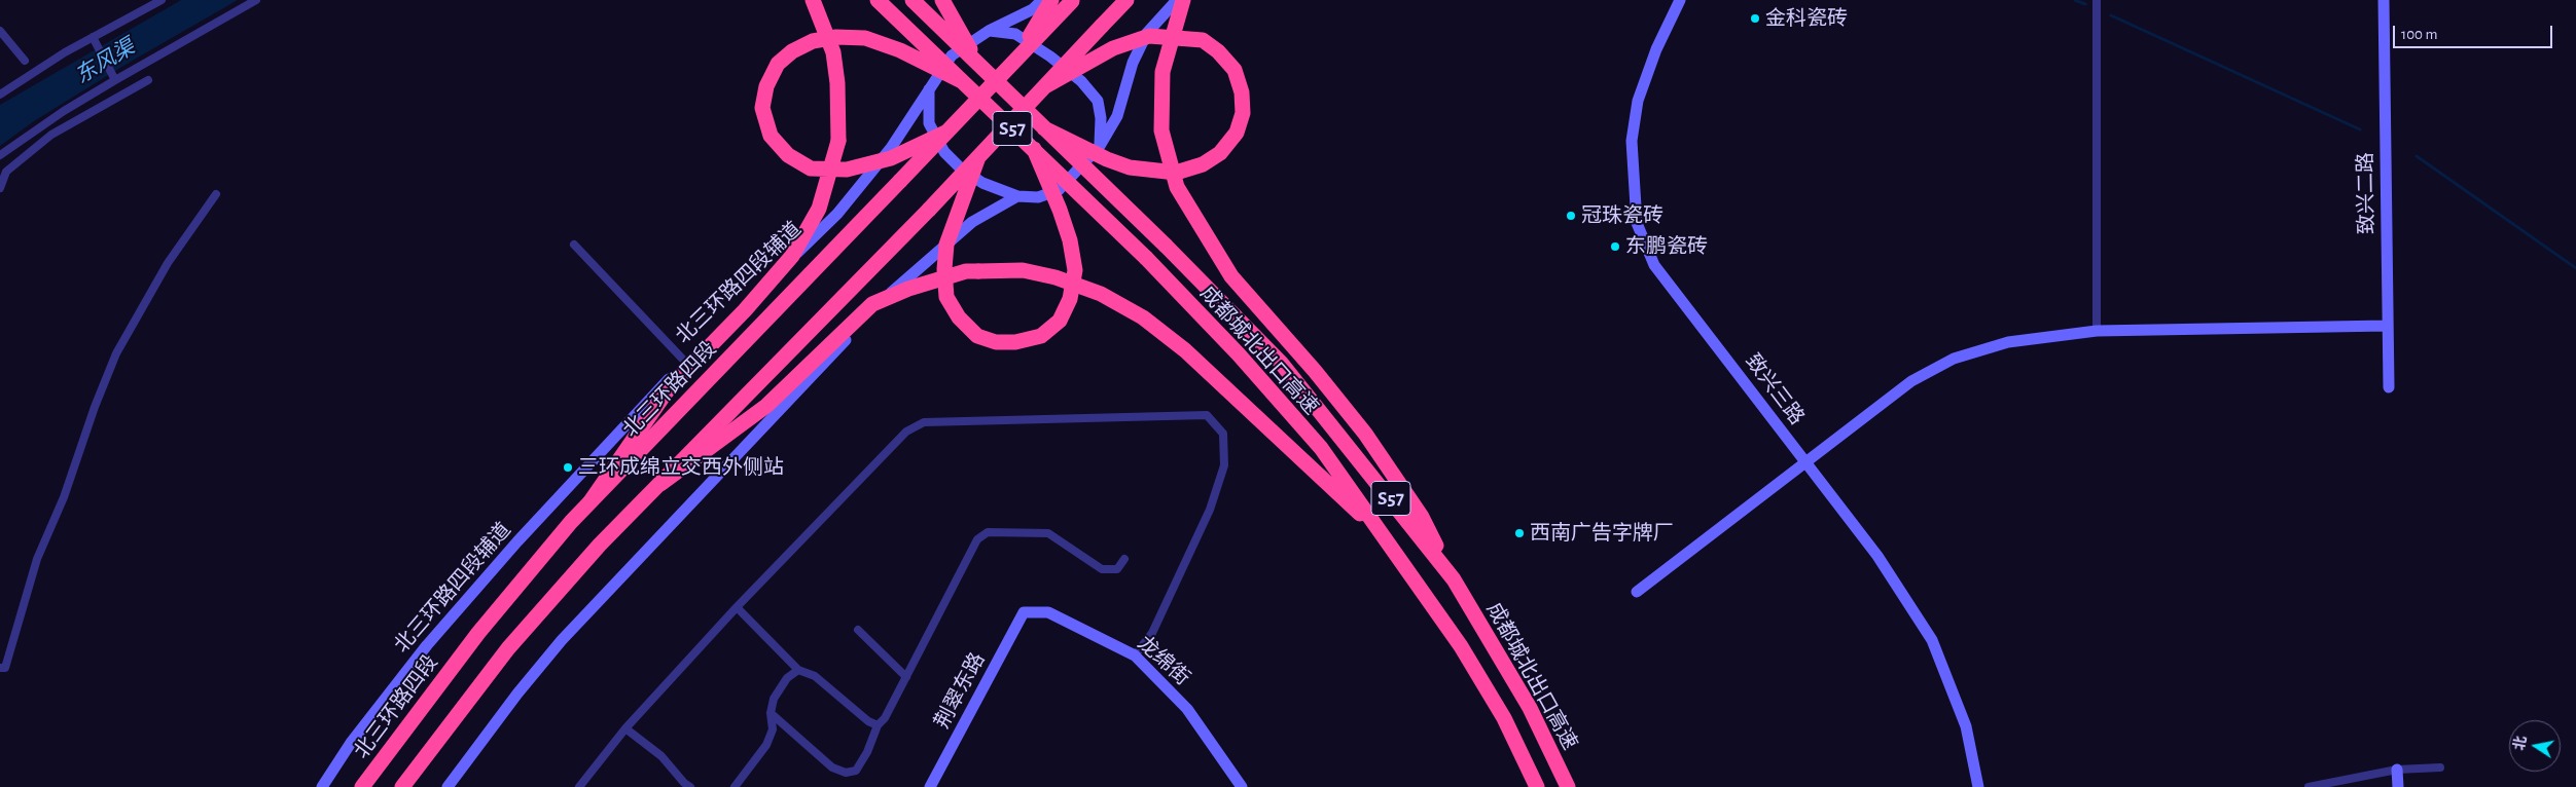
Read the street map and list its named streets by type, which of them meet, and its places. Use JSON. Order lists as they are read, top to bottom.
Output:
{
  "streets": {
    "highway": ["S57", "成都城北出口高速", "北三环路四段"],
    "main road": [
      "致兴二路",
      "北三环路四段辅道",
      "致兴三路",
      "龙绵街",
      "荆翠东路"
    ]
  },
  "crossings": [
    ["龙绵街", "荆翠东路"]
  ],
  "water": ["东风渠"],
  "places": [
    "金科瓷砖",
    "冠珠瓷砖",
    "东鹏瓷砖",
    "三环成绵立交西外侧站",
    "西南广告字牌厂"
  ],
  "scale_bar": "100 m",
  "north": "left"
}
